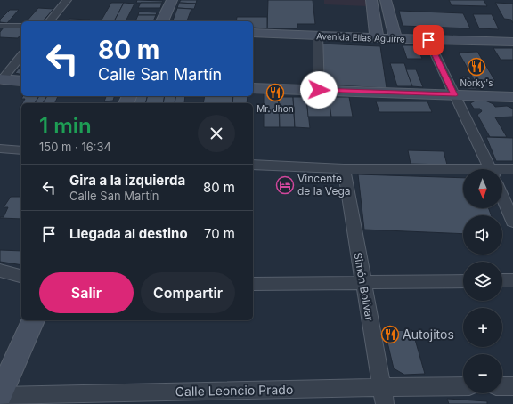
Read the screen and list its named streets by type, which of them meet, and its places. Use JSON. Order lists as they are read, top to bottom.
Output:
{
  "streets": {
    "main road": ["Avenida Elias Aguirre"],
    "street": ["Simón Bolívar", "Calle Leoncio Prado"]
  },
  "crossings": [
    ["Simón Bolívar", "Calle Leoncio Prado"]
  ],
  "places": {
    "restaurant": ["Norky's", "Mr. Jhon", "Autojitos"],
    "hotel": ["Vincente de la Vega"]
  },
  "north": "bottom",
  "page": {
    "turn": ["80 m", "Calle San Martín"],
    "heading": ["1 min", "150 m · 16:34"],
    "list": [
      {
        "name": "Gira a la izquierda",
        "note": "Calle San Martín",
        "value": "80 m"
      },
      {
        "name": "Llegada al destino",
        "value": "70 m"
      }
    ],
    "map_buttons": ["+", "−"],
    "buttons": ["Salir", "Compartir"]
  }
}
